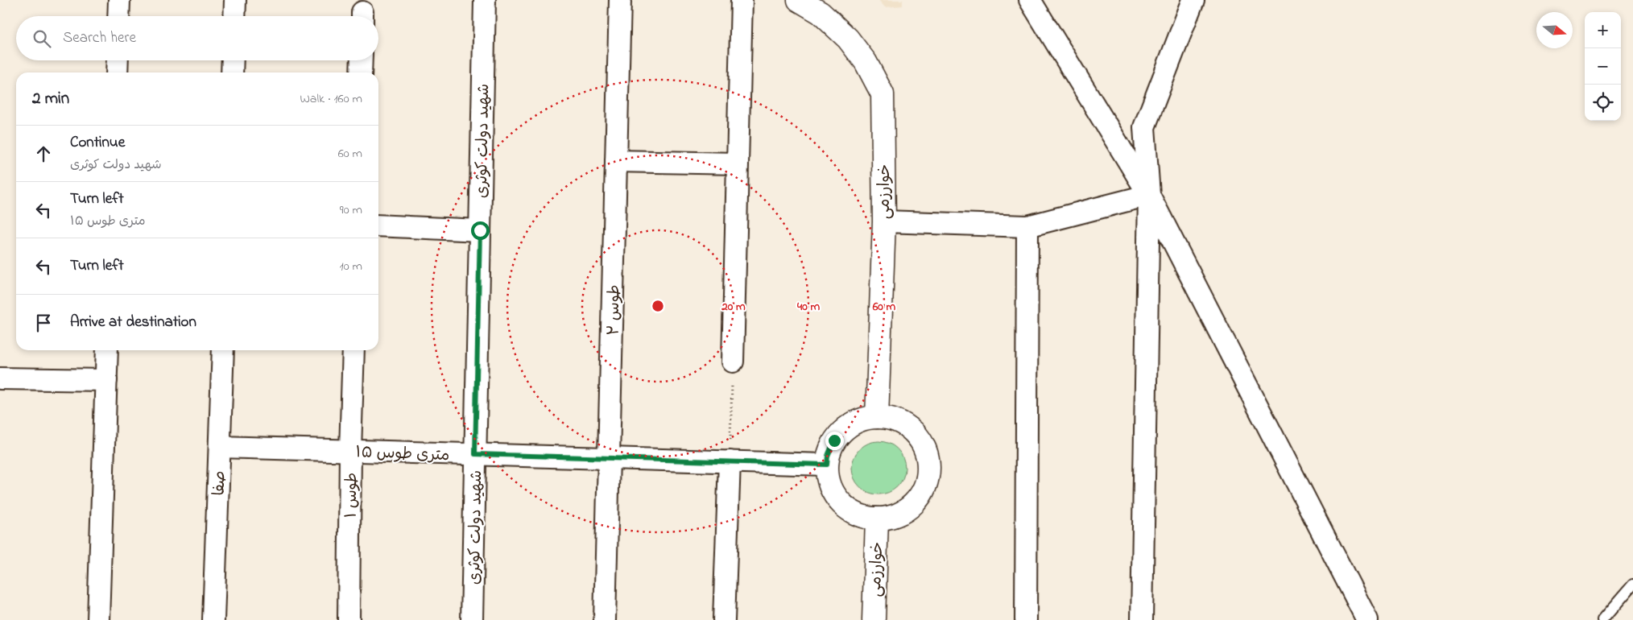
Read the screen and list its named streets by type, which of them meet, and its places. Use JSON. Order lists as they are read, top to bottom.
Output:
{
  "streets": {
    "street": [
      "شهید دولت کوثری",
      "خوارزمی",
      "طوس ۲",
      "۱۵ متری طوس",
      "صفا",
      "طوس ۱"
    ]
  },
  "crossings": [
    ["شهید دولت کوثری", "۱۵ متری طوس"],
    ["خوارزمی", "۱۵ متری طوس"],
    ["طوس ۲", "۱۵ متری طوس"],
    ["۱۵ متری طوس", "صفا"],
    ["۱۵ متری طوس", "طوس ۱"]
  ],
  "north": "right",
  "page": {
    "map_buttons": ["+", "−"],
    "search": "Search here",
    "heading": ["2 min", "Walk · 160 m"],
    "list": [
      ["Continue", "شهید دولت کوثری", "60 m"],
      ["Turn left", "۱۵ متری طوس", "90 m"],
      ["Turn left", "10 m"],
      "Arrive at destination"
    ]
  },
  "rings": ["20 m", "40 m", "60 m"]
}
